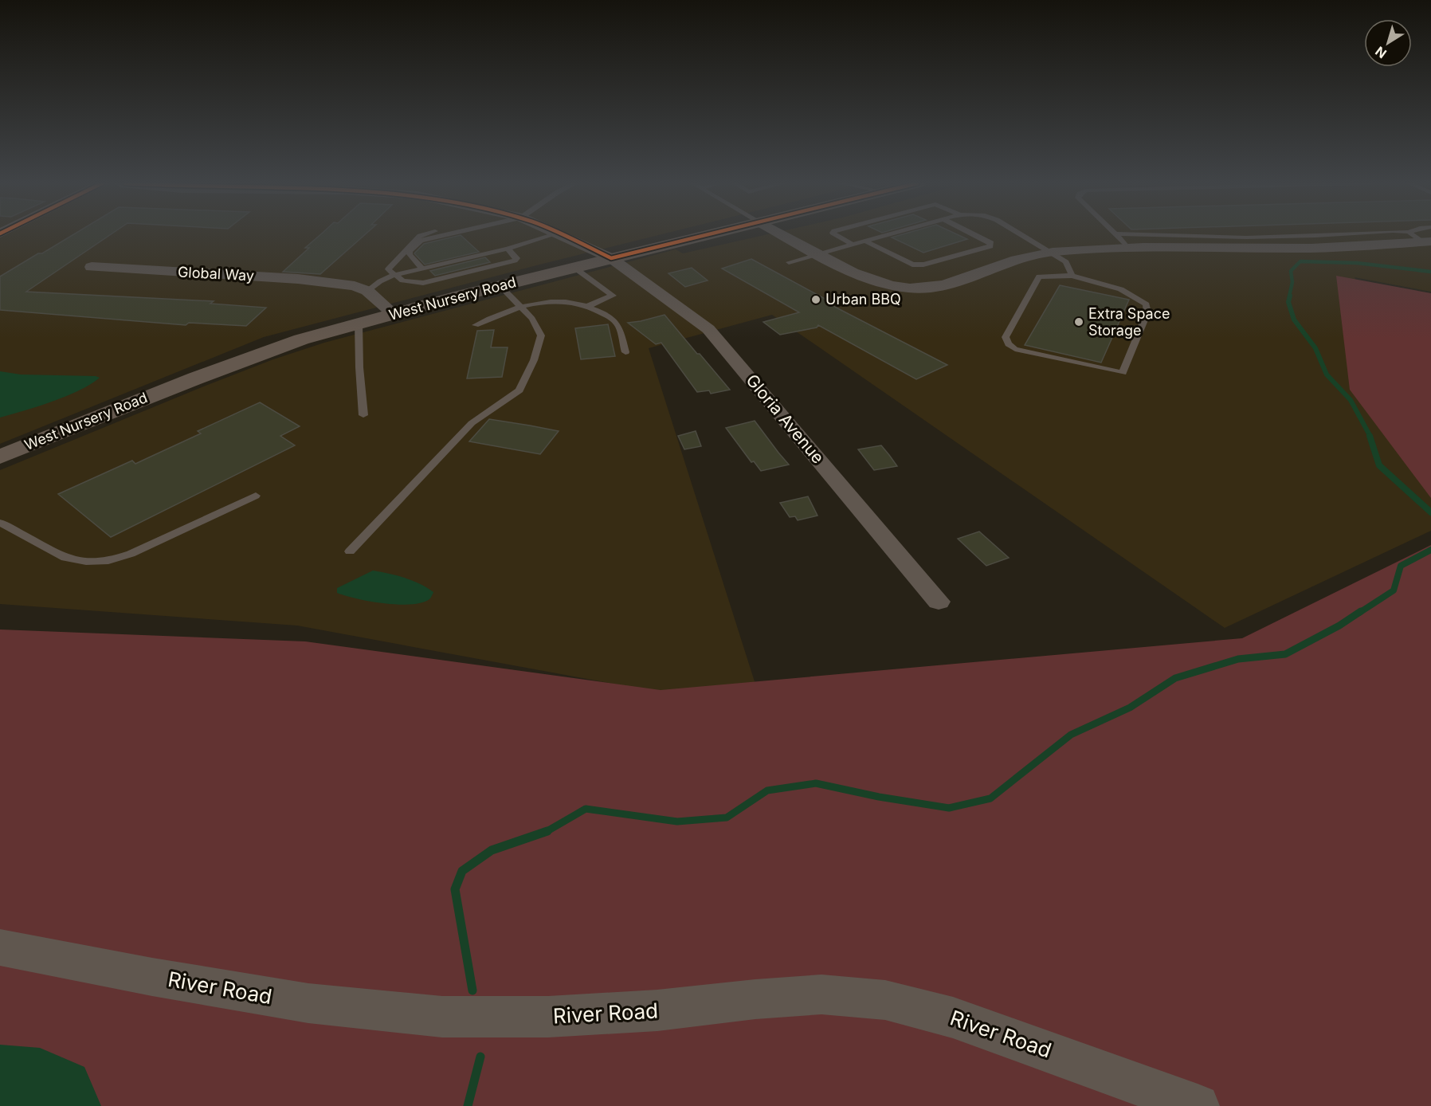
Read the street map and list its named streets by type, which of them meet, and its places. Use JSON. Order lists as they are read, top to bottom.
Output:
{
  "streets": {
    "main road": ["West Nursery Road"],
    "street": ["Global Way", "Gloria Avenue", "River Road"]
  },
  "crossings": [
    ["Global Way", "West Nursery Road"],
    ["West Nursery Road", "Gloria Avenue"]
  ],
  "places": ["Urban BBQ", "Extra Space Storage"],
  "north": "bottom left"
}
